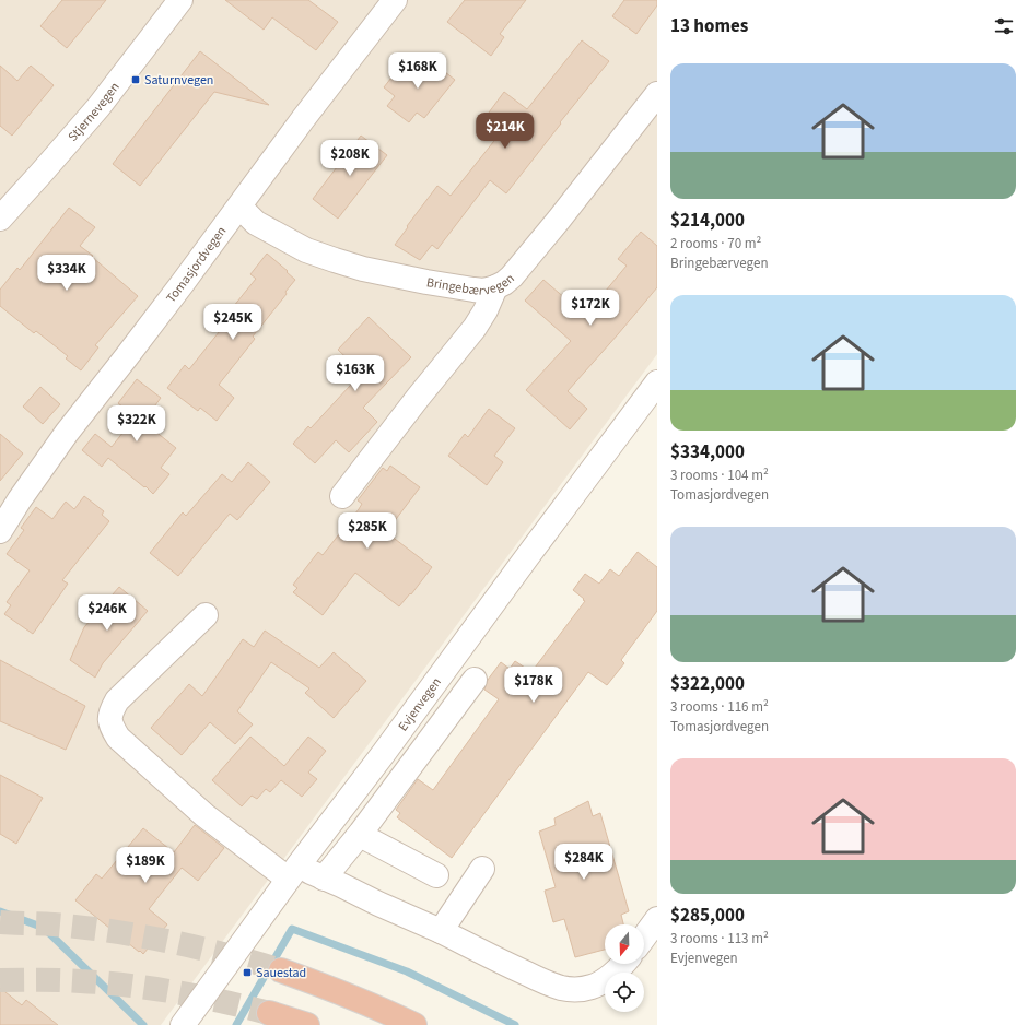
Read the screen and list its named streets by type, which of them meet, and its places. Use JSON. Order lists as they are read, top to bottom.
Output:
{
  "streets": {
    "street": [
      "Stjernevegen",
      "Tomasjordvegen",
      "Bringebærvegen",
      "Evjenvegen"
    ]
  },
  "crossings": [
    ["Tomasjordvegen", "Bringebærvegen"]
  ],
  "places": {
    "transit": ["Saturnvegen", "Sauestad"]
  },
  "north": "bottom",
  "page": {
    "heading": "13 homes",
    "price": [
      "$168K",
      "$214K",
      "$208K",
      "$334K",
      "$172K",
      "$245K",
      "$163K",
      "$322K",
      "$285K",
      "$246K",
      "$178K",
      "$284K",
      "$189K"
    ],
    "list": [
      {
        "name": "$214,000",
        "note": "2 rooms · 70 m² · Bringebærvegen"
      },
      {
        "name": "$334,000",
        "note": "3 rooms · 104 m² · Tomasjordvegen"
      },
      {
        "name": "$322,000",
        "note": "3 rooms · 116 m² · Tomasjordvegen"
      },
      {
        "name": "$285,000",
        "note": "3 rooms · 113 m² · Evjenvegen"
      }
    ]
  }
}
